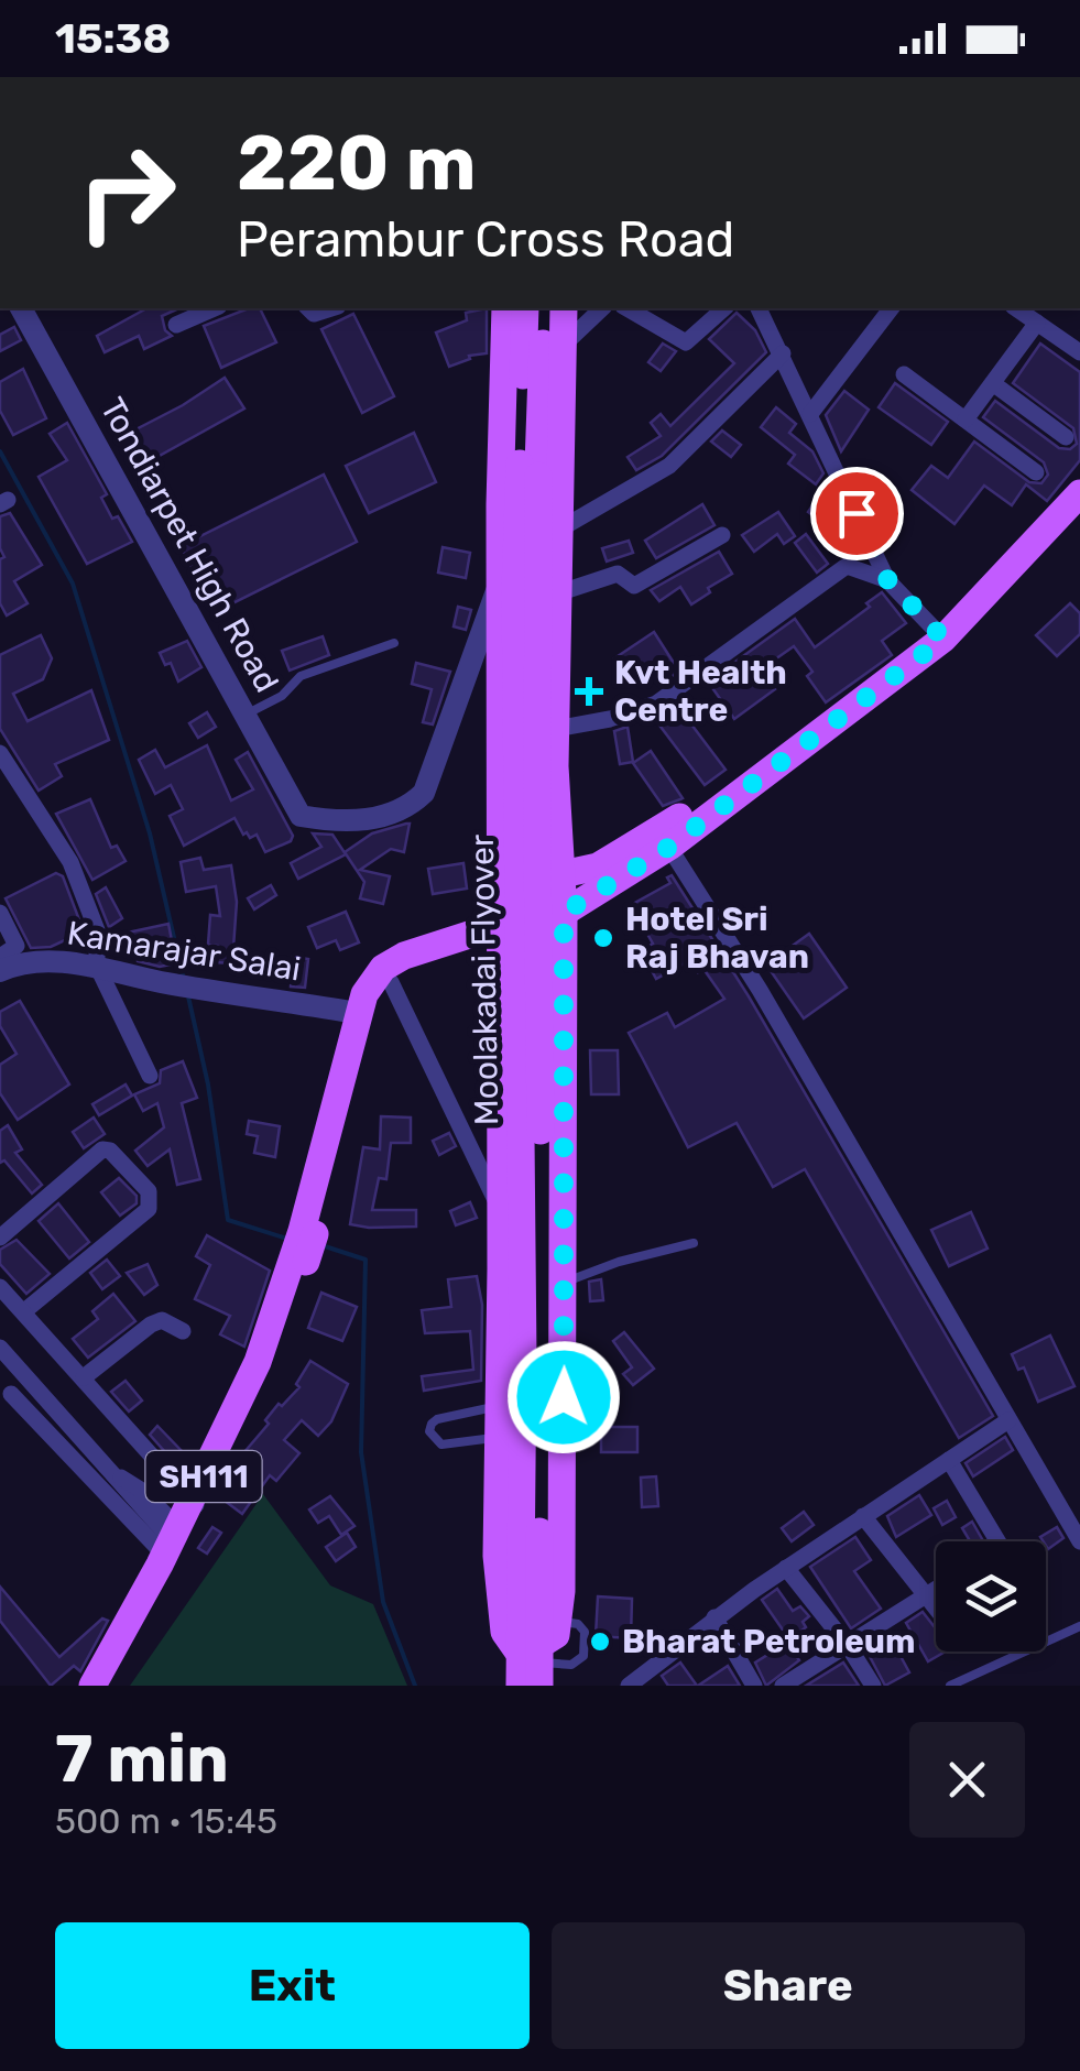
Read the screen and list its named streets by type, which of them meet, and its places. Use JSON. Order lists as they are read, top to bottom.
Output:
{
  "streets": {
    "main road": ["Moolakadai Flyover", "SH111"],
    "street": ["Tondiarpet High Road", "Kamarajar Salai"]
  },
  "crossings": [
    ["Kamarajar Salai", "SH111"]
  ],
  "places": {
    "health": ["Kvt Health Centre"],
    "other": ["Hotel Sri Raj Bhavan", "Bharat Petroleum"]
  },
  "page": {
    "status": "15:38",
    "turn": ["220 m", "Perambur Cross Road"],
    "heading": ["7 min", "500 m · 15:45"],
    "buttons": ["Exit", "Share"]
  }
}
